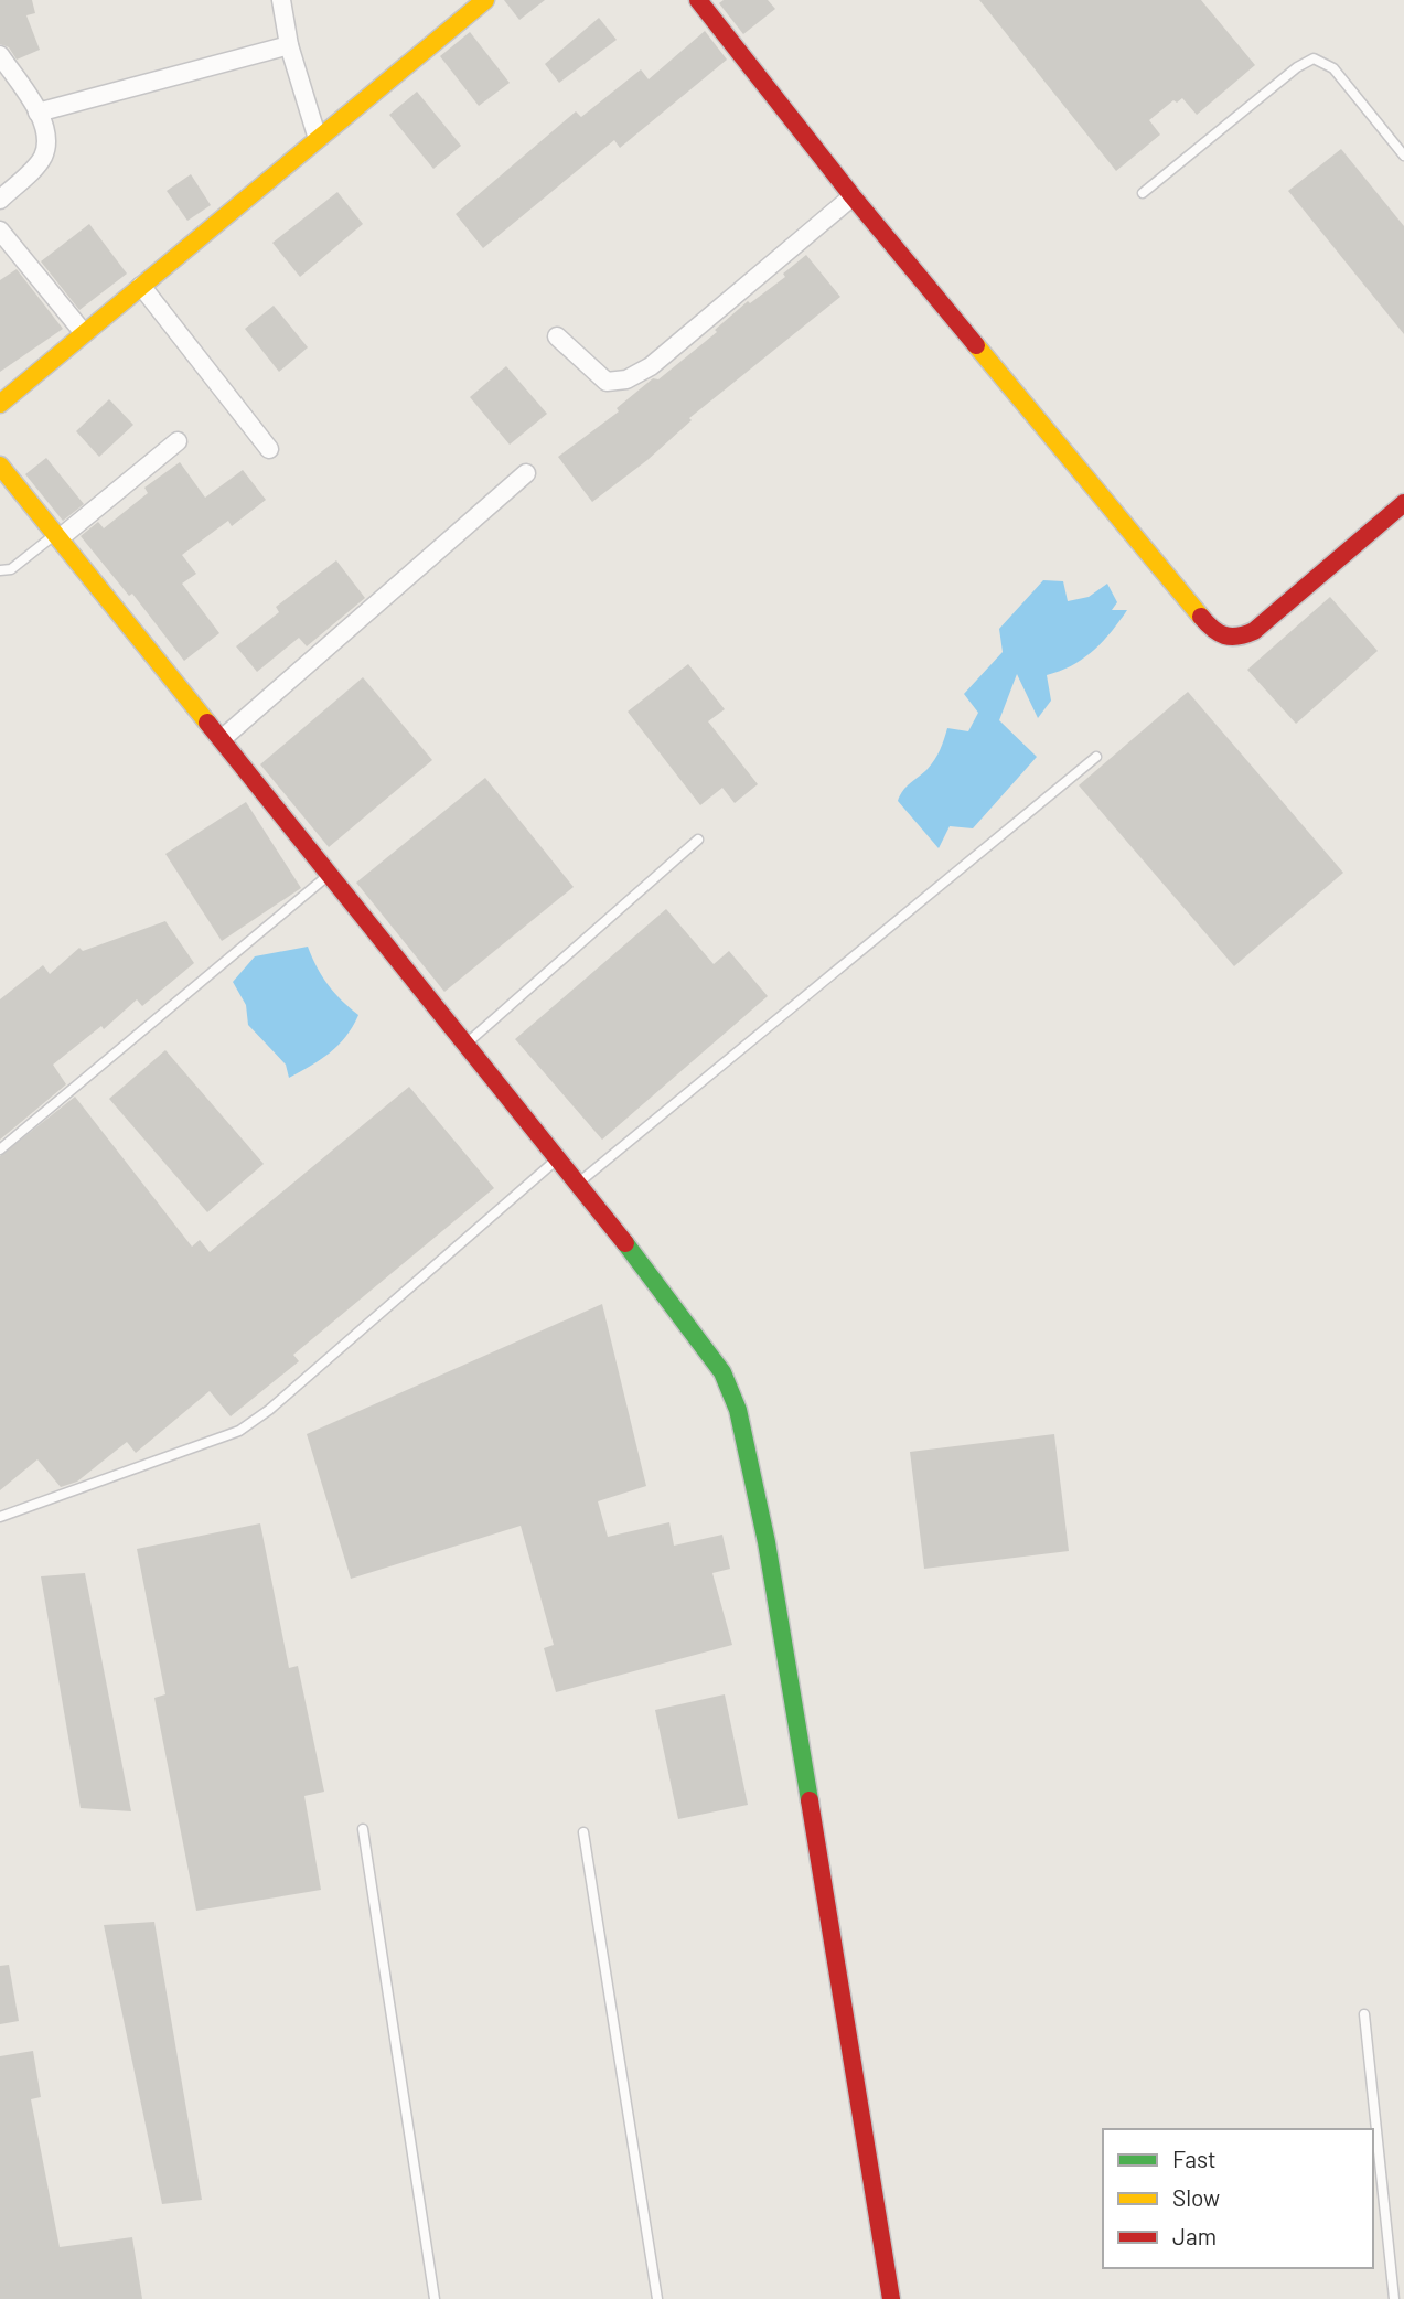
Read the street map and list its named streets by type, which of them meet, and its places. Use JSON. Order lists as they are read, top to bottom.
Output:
{
  "legend": ["Fast", "Slow", "Jam"]
}
